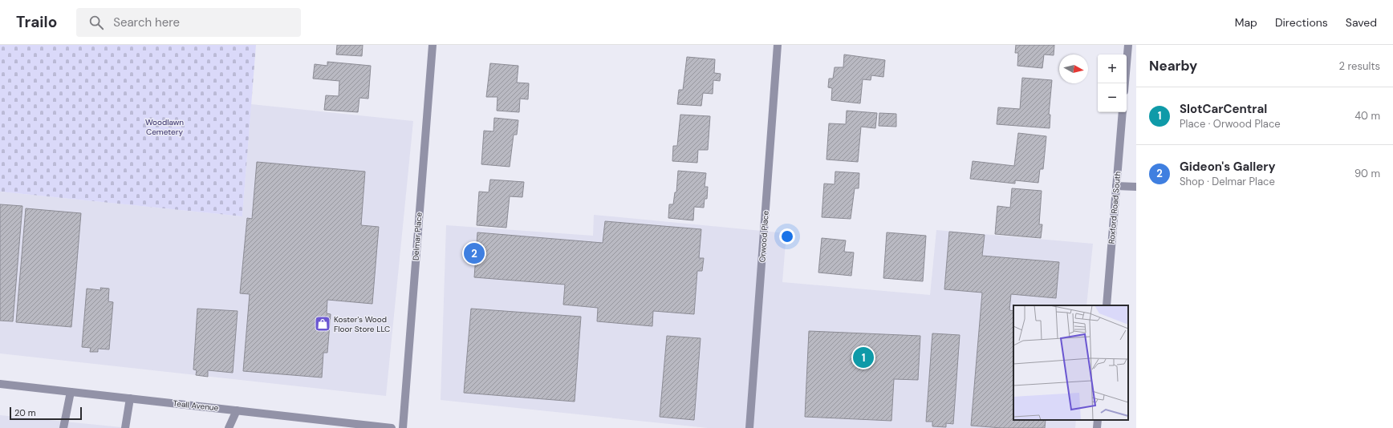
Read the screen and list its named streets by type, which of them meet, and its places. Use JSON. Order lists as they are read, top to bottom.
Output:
{
  "streets": {
    "street": [
      "Roxford Road South",
      "Delmar Place",
      "Orwood Place",
      "Teall Avenue"
    ]
  },
  "parks": ["Woodlawn Cemetery"],
  "places": {
    "shop": ["Koster's Wood Floor Store LLC"]
  },
  "scale_bar": "20 m",
  "north": "right",
  "page": {
    "header": "Trailo",
    "search": "Search here",
    "nav": ["Map", "Directions", "Saved"],
    "heading": ["Nearby", "2 results"],
    "map_buttons": ["+", "−"],
    "list": [
      {
        "mark": "1",
        "name": "SlotCarCentral",
        "note": "Place · Orwood Place",
        "value": "40 m"
      },
      {
        "mark": "2",
        "name": "Gideon's Gallery",
        "note": "Shop · Delmar Place",
        "value": "90 m"
      }
    ],
    "pins": ["2", "1"],
    "scale": "20 m"
  }
}
